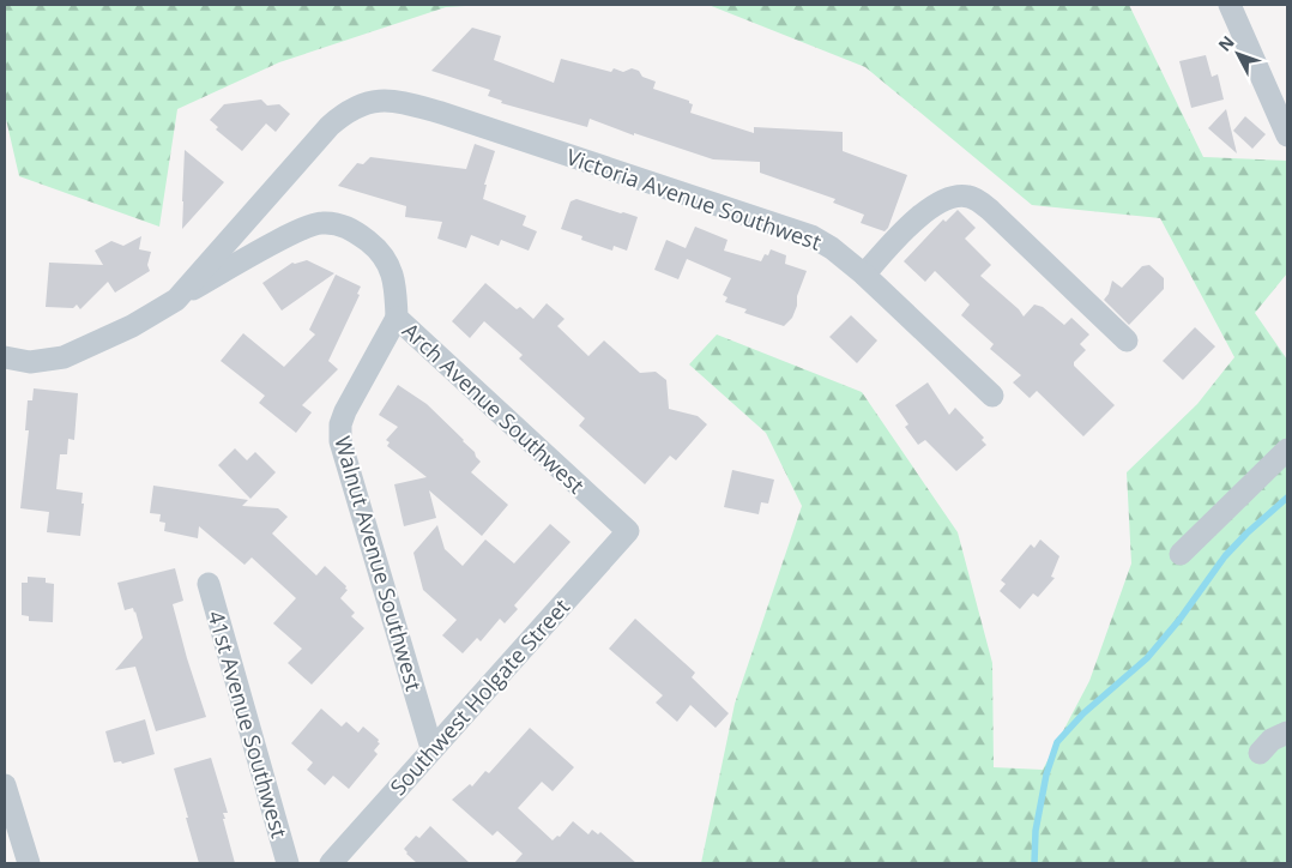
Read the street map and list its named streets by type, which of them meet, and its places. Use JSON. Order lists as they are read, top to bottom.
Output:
{
  "streets": {
    "street": [
      "Victoria Avenue Southwest",
      "Arch Avenue Southwest",
      "Walnut Avenue Southwest",
      "Southwest Holgate Street",
      "41st Avenue Southwest"
    ]
  },
  "crossings": [
    ["Victoria Avenue Southwest", "Arch Avenue Southwest"],
    ["Arch Avenue Southwest", "Walnut Avenue Southwest"],
    ["Arch Avenue Southwest", "Southwest Holgate Street"],
    ["Walnut Avenue Southwest", "Southwest Holgate Street"]
  ],
  "north": "top left"
}
